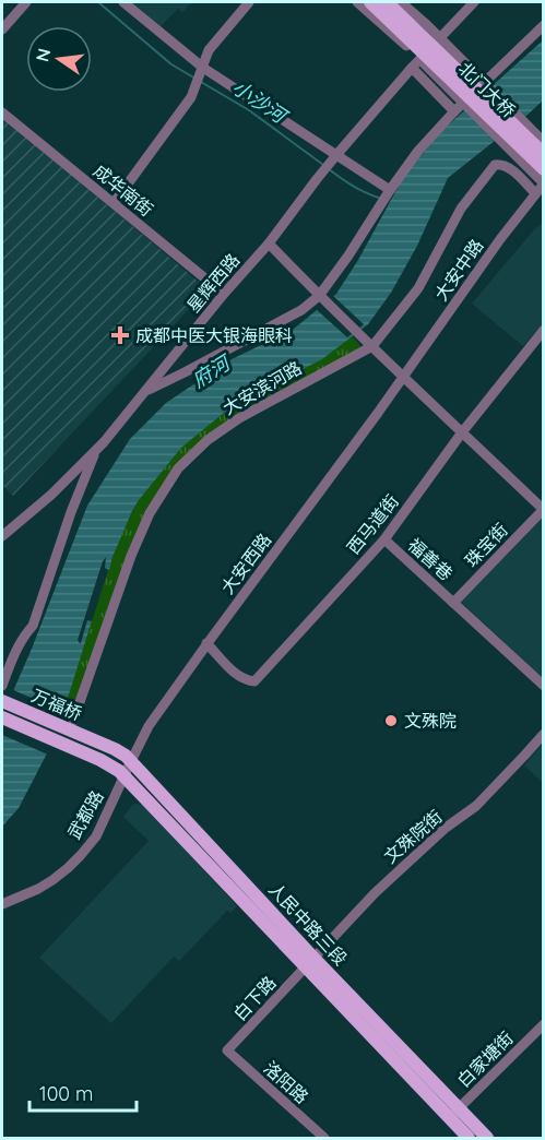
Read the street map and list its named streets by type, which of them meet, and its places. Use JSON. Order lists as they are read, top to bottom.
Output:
{
  "streets": {
    "main road": ["北门大桥", "万福桥", "人民中路三段"],
    "street": [
      "成华南街",
      "大安中路",
      "星辉西路",
      "大安滨河路",
      "西马道街",
      "珠宝街",
      "福善巷",
      "大安西路",
      "武都路",
      "文殊院街",
      "白下路",
      "白家塘街",
      "洛阳路"
    ]
  },
  "crossings": [
    ["成华南街", "星辉西路"],
    ["大安中路", "大安滨河路"],
    ["大安中路", "大安西路"],
    ["西马道街", "福善巷"],
    ["西马道街", "大安西路"],
    ["珠宝街", "福善巷"],
    ["大安西路", "武都路"],
    ["大安西路", "人民中路三段"],
    ["万福桥", "人民中路三段"],
    ["武都路", "人民中路三段"],
    ["文殊院街", "人民中路三段"],
    ["文殊院街", "白下路"],
    ["人民中路三段", "白下路"],
    ["人民中路三段", "白家塘街"],
    ["白下路", "洛阳路"]
  ],
  "water": ["小沙河", "府河"],
  "places": {
    "health": ["成都中医大银海眼科"],
    "other": ["文殊院"]
  },
  "scale_bar": "100 m",
  "north": "left"
}
